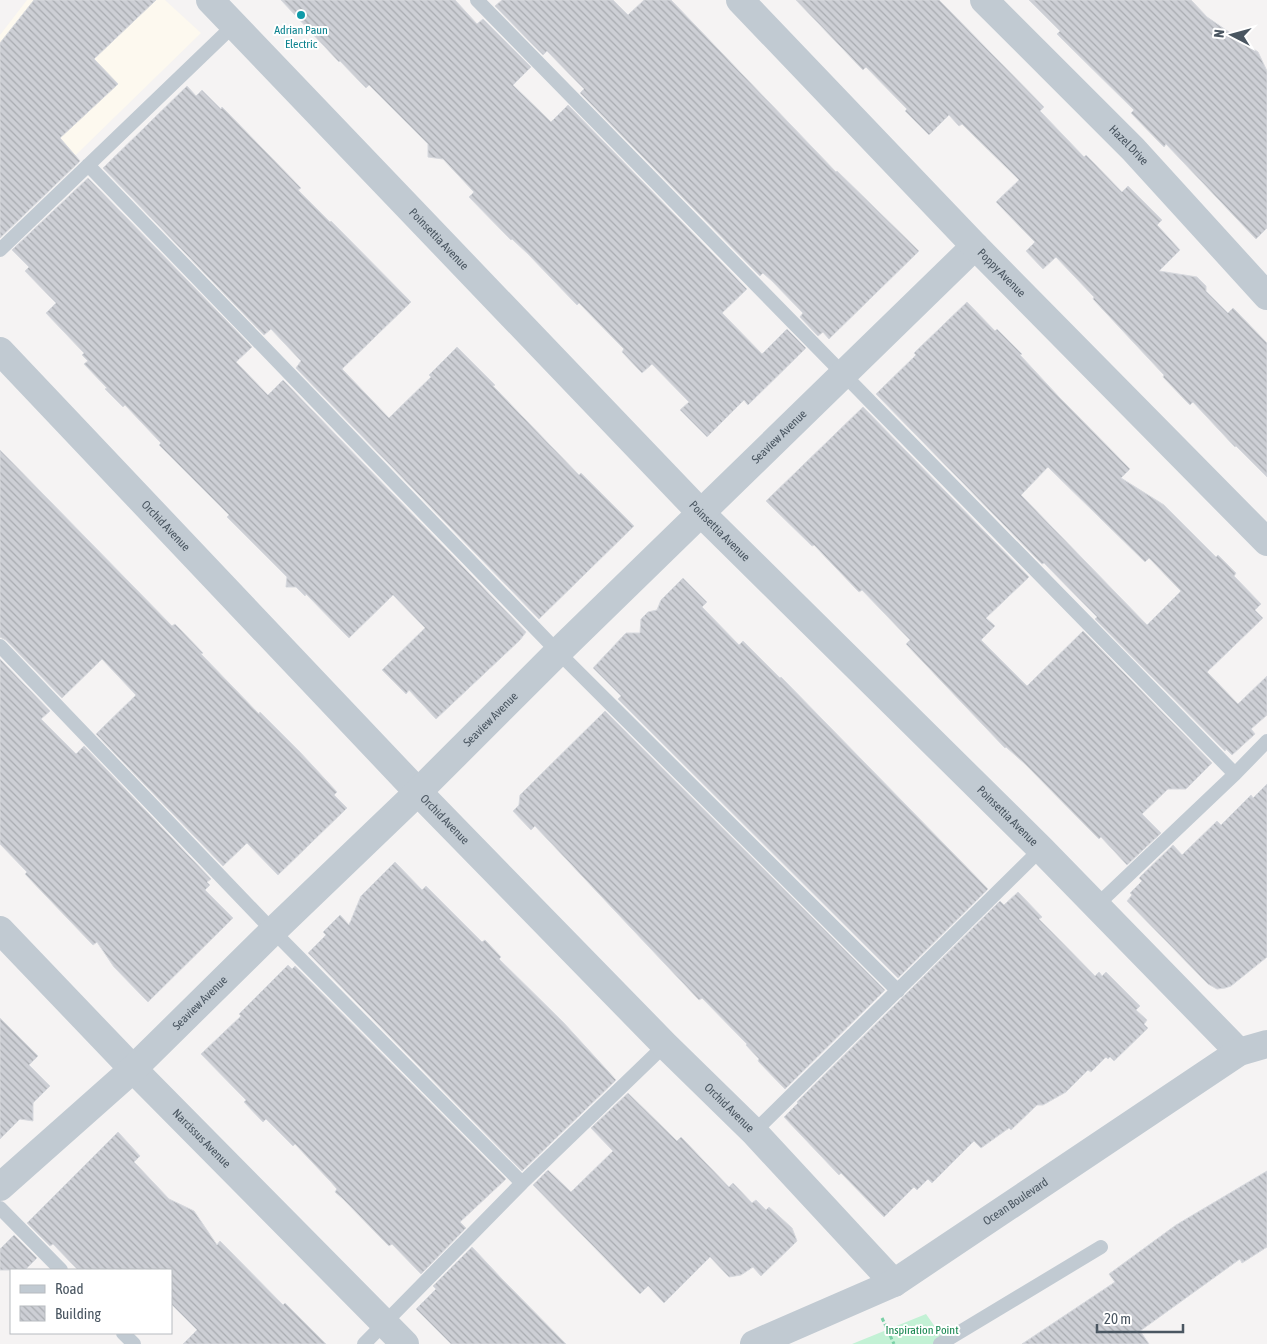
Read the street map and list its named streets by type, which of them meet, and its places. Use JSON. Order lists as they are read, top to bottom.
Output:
{
  "streets": {
    "street": [
      "Hazel Drive",
      "Poinsettia Avenue",
      "Poppy Avenue",
      "Seaview Avenue",
      "Orchid Avenue",
      "Narcissus Avenue",
      "Ocean Boulevard"
    ]
  },
  "crossings": [
    ["Poinsettia Avenue", "Seaview Avenue"],
    ["Poinsettia Avenue", "Ocean Boulevard"],
    ["Poppy Avenue", "Seaview Avenue"],
    ["Seaview Avenue", "Orchid Avenue"],
    ["Seaview Avenue", "Narcissus Avenue"],
    ["Orchid Avenue", "Ocean Boulevard"]
  ],
  "parks": ["Inspiration Point"],
  "places": ["Adrian Paun Electric"],
  "legend": ["Road", "Building"],
  "scale_bar": "20 m",
  "north": "left"
}
